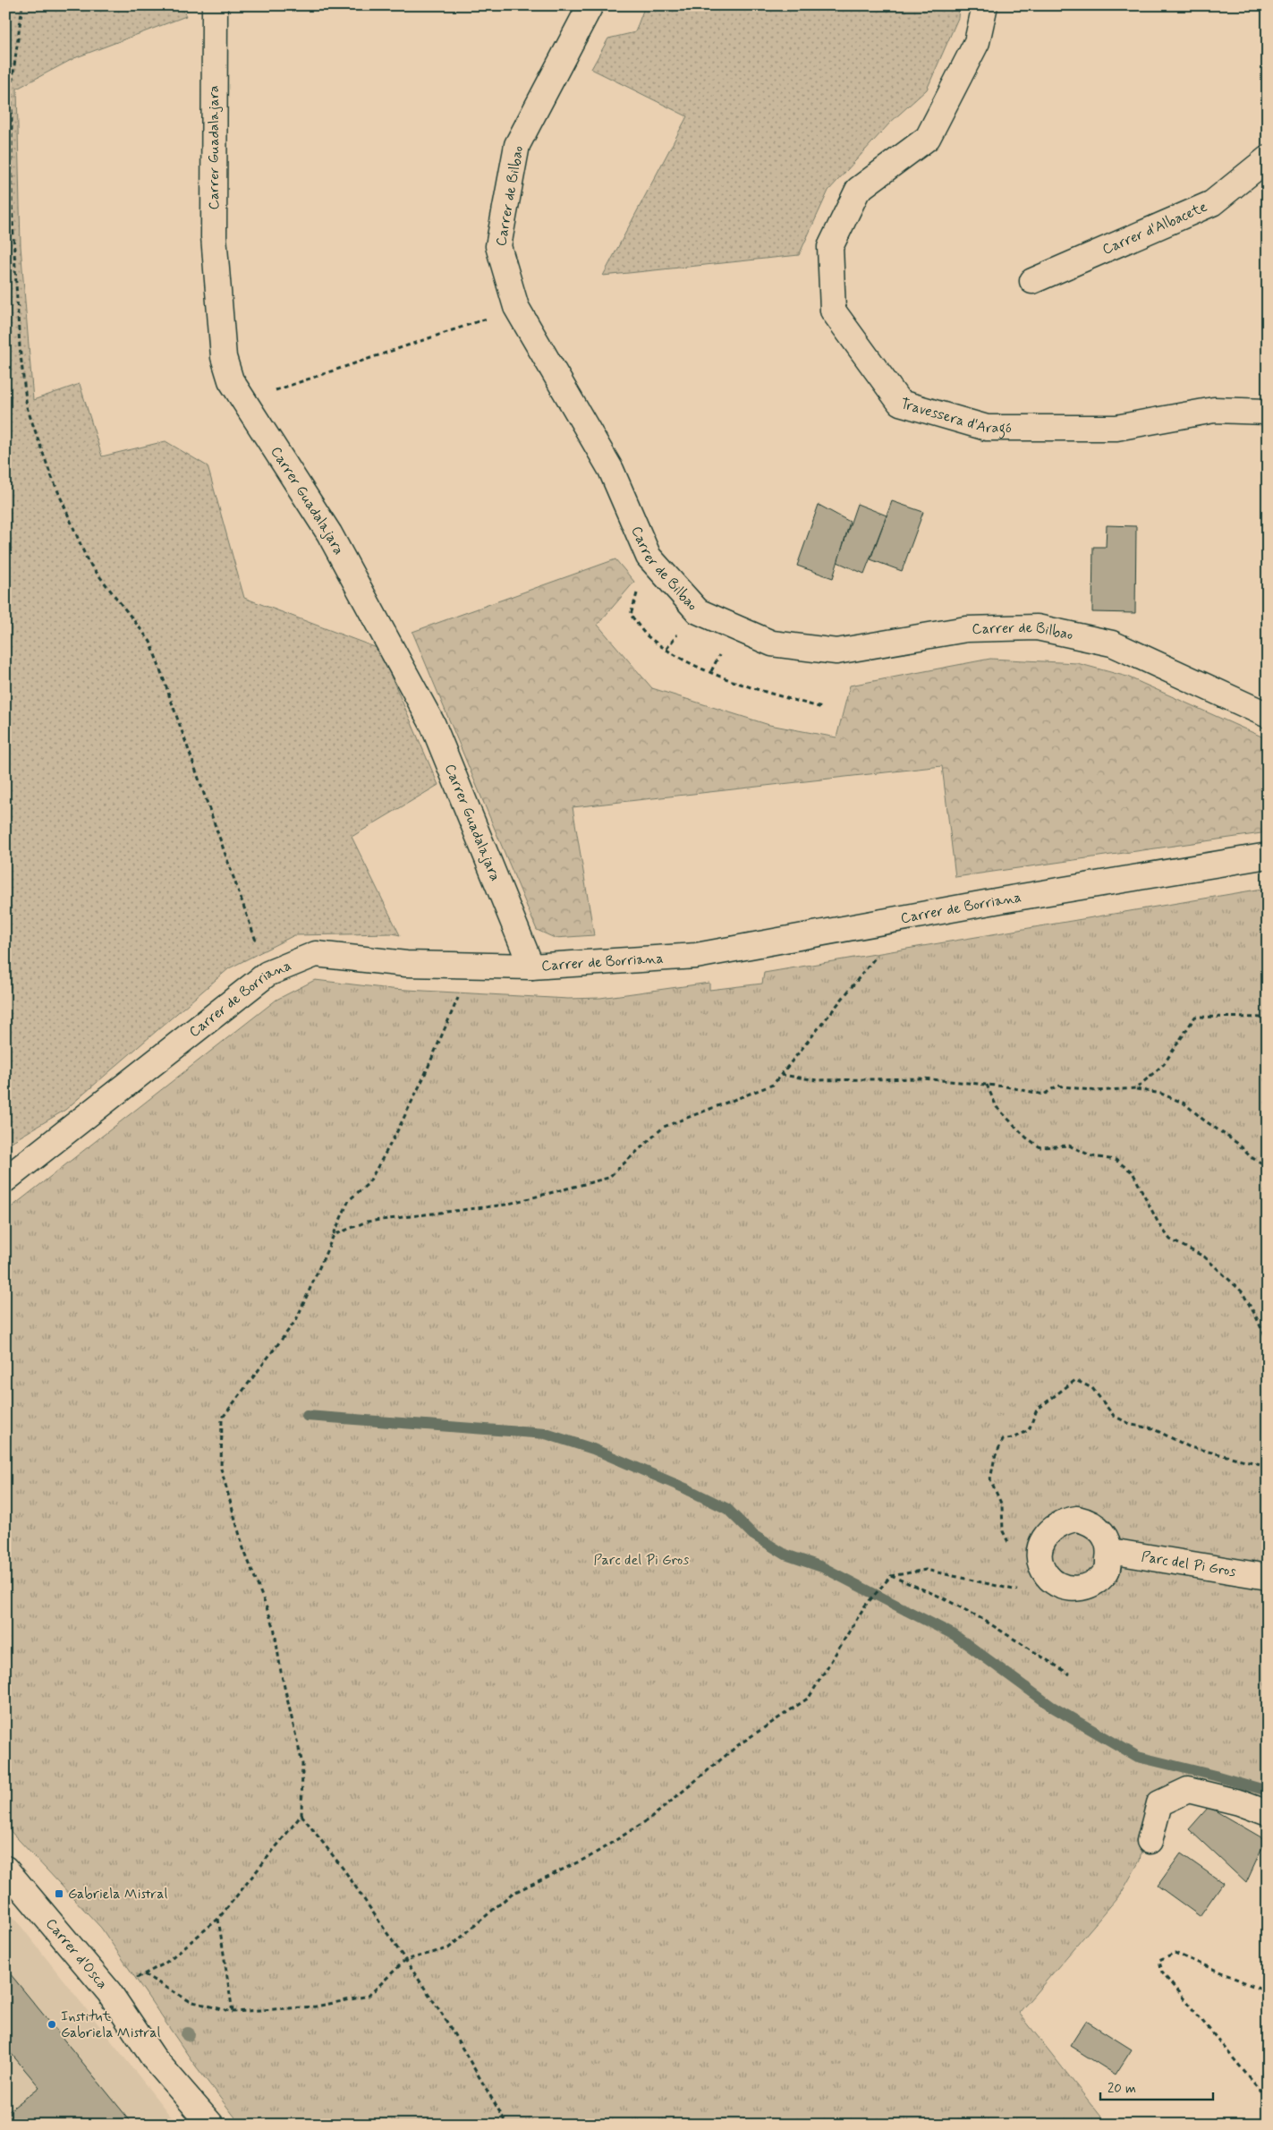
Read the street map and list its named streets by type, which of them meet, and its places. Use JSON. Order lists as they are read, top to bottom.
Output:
{
  "streets": {
    "street": [
      "Carrer Guadalajara",
      "Carrer de Bilbao",
      "Carrer d'Albacete",
      "Travessera d'Aragó",
      "Carrer de Borriana",
      "Parc del Pi Gros",
      "Carrer d'Osca"
    ]
  },
  "crossings": [
    ["Carrer Guadalajara", "Carrer de Borriana"]
  ],
  "parks": ["Parc del Pi Gros"],
  "places": {
    "transit": ["Gabriela Mistral"],
    "other": ["Institut Gabriela Mistral"]
  },
  "scale_bar": "20 m"
}
